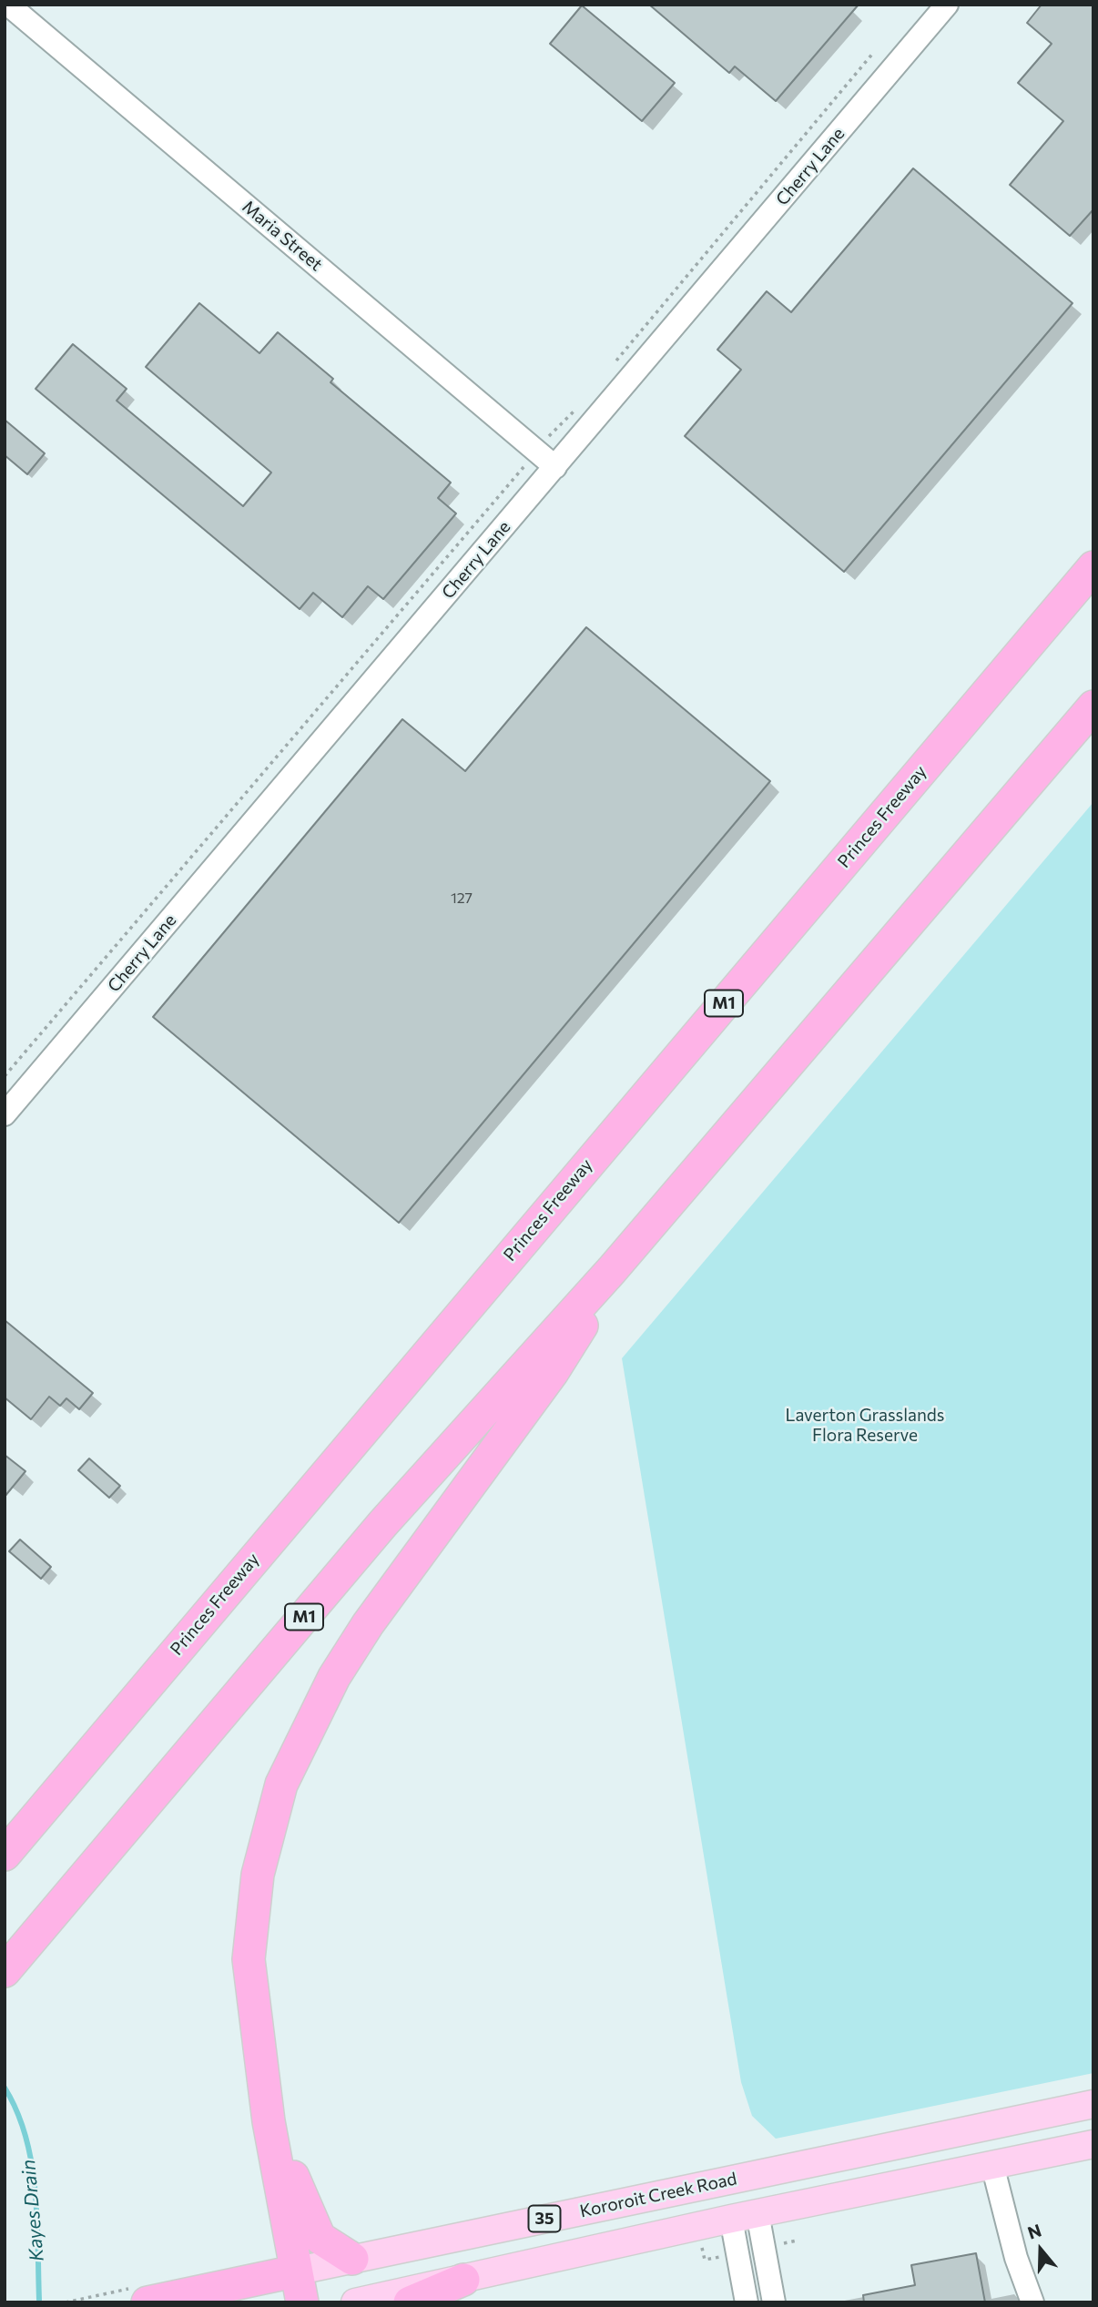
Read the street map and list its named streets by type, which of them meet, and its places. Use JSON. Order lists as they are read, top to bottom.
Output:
{
  "streets": {
    "highway": [
      "Princes Freeway",
      "M1",
      "Kororoit Creek Road",
      "35"
    ],
    "street": ["Cherry Lane", "Maria Street"]
  },
  "crossings": [
    ["Cherry Lane", "Maria Street"]
  ],
  "water": ["Kayes Drain"],
  "parks": ["Laverton Grasslands Flora Reserve"],
  "house_numbers": ["127"],
  "north": "top"
}
